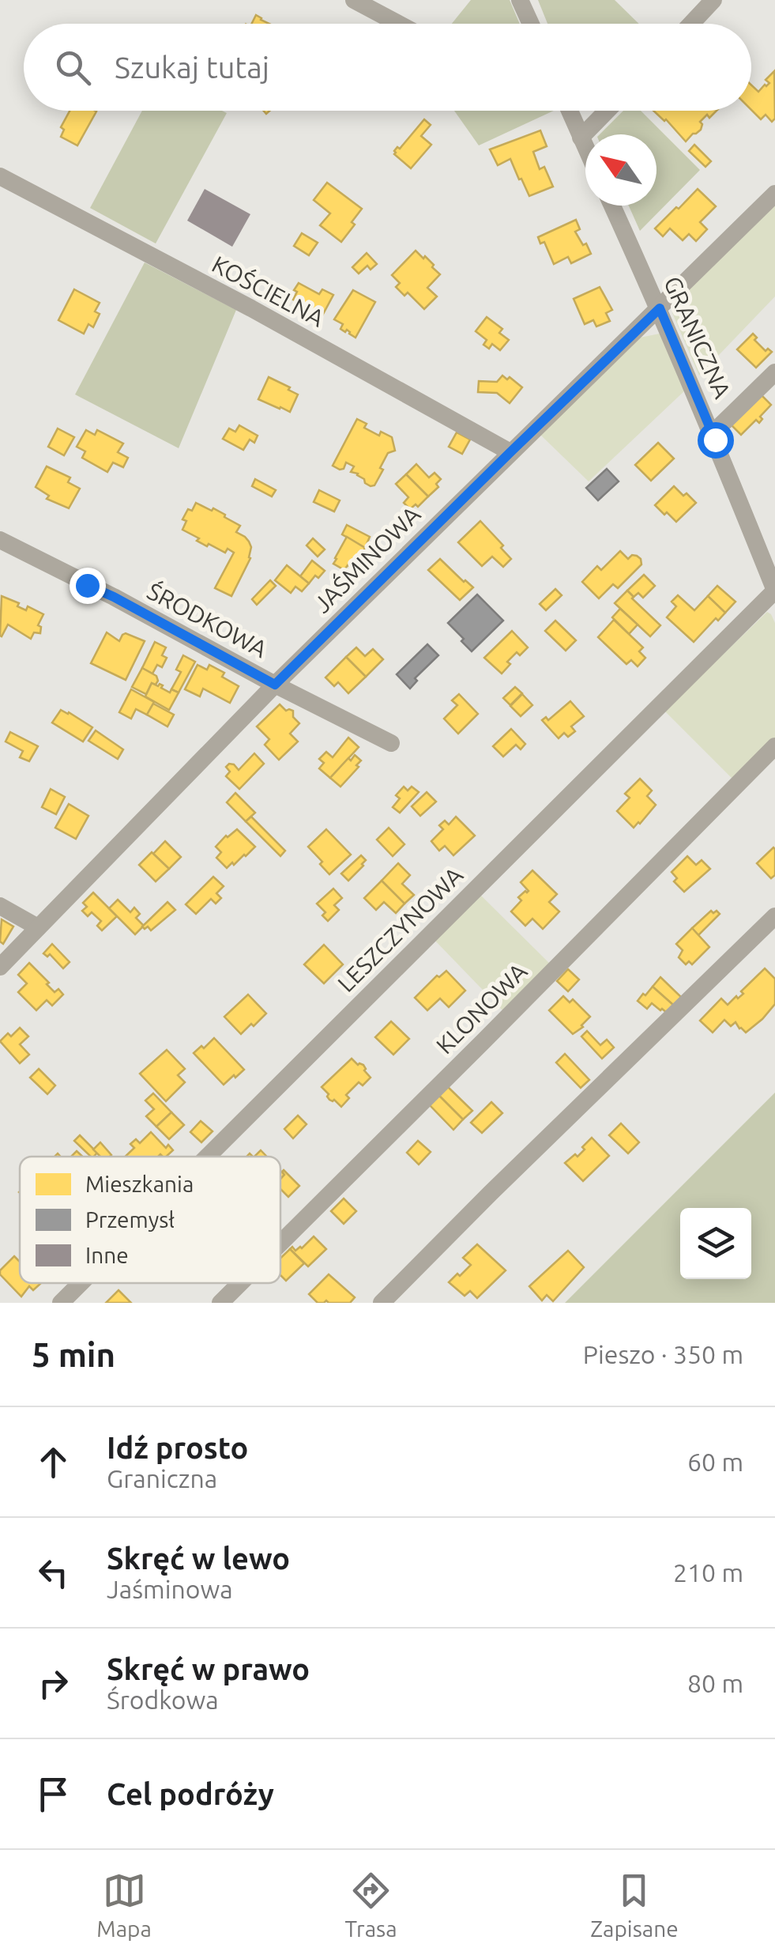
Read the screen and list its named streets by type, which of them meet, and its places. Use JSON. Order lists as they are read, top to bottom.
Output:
{
  "streets": {
    "street": [
      "KOŚCIELNA",
      "GRANICZNA",
      "JAŚMINOWA",
      "ŚRODKOWA",
      "LESZCZYNOWA",
      "KLONOWA"
    ]
  },
  "crossings": [
    ["KOŚCIELNA", "JAŚMINOWA"],
    ["GRANICZNA", "JAŚMINOWA"],
    ["GRANICZNA", "LESZCZYNOWA"],
    ["JAŚMINOWA", "ŚRODKOWA"]
  ],
  "legend": ["Mieszkania", "Przemysł", "Inne"],
  "north": "top left",
  "page": {
    "search": "Szukaj tutaj",
    "heading": ["5 min", "Pieszo · 350 m"],
    "list": [
      ["Idź prosto", "Graniczna", "60 m"],
      ["Skręć w lewo", "Jaśminowa", "210 m"],
      ["Skręć w prawo", "Środkowa", "80 m"],
      "Cel podróży"
    ],
    "nav": ["Mapa", "Trasa", "Zapisane"]
  }
}
